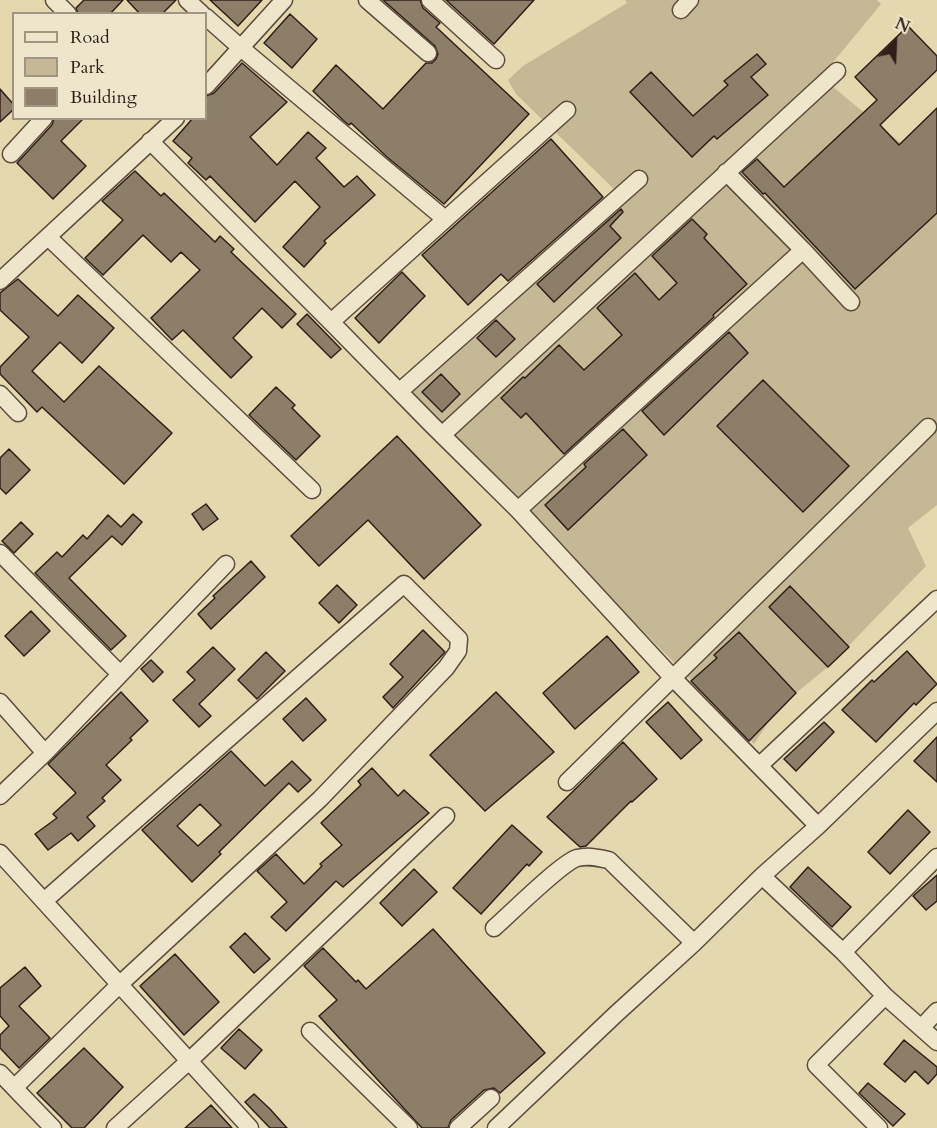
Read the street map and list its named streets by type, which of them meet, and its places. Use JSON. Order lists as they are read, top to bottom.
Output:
{
  "legend": ["Road", "Park", "Building"],
  "north": "top right"
}
